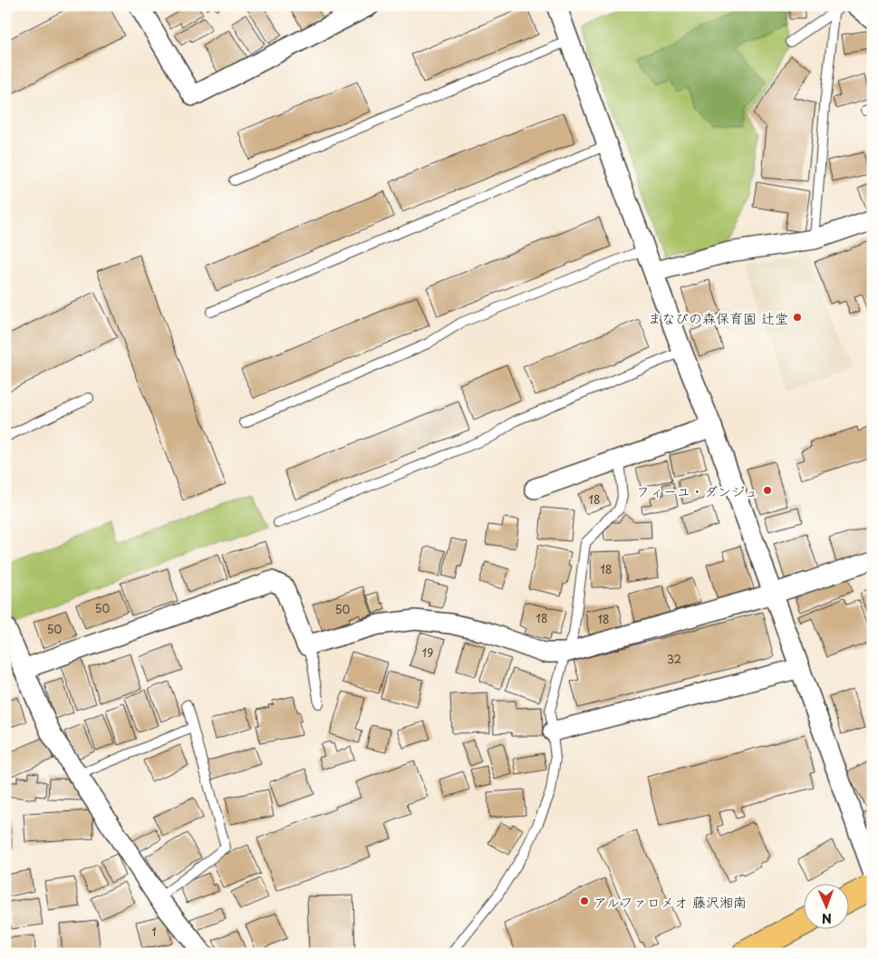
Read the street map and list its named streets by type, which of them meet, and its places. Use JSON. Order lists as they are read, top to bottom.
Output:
{
  "places": ["まなびの森保育園 辻堂", "フィーユ・ダンジュ", "アルファロメオ 藤沢湘南"],
  "house_numbers": [
    "18",
    "18",
    "50",
    "50",
    "18",
    "18",
    "50",
    "19",
    "32",
    "1"
  ],
  "north": "bottom"
}
